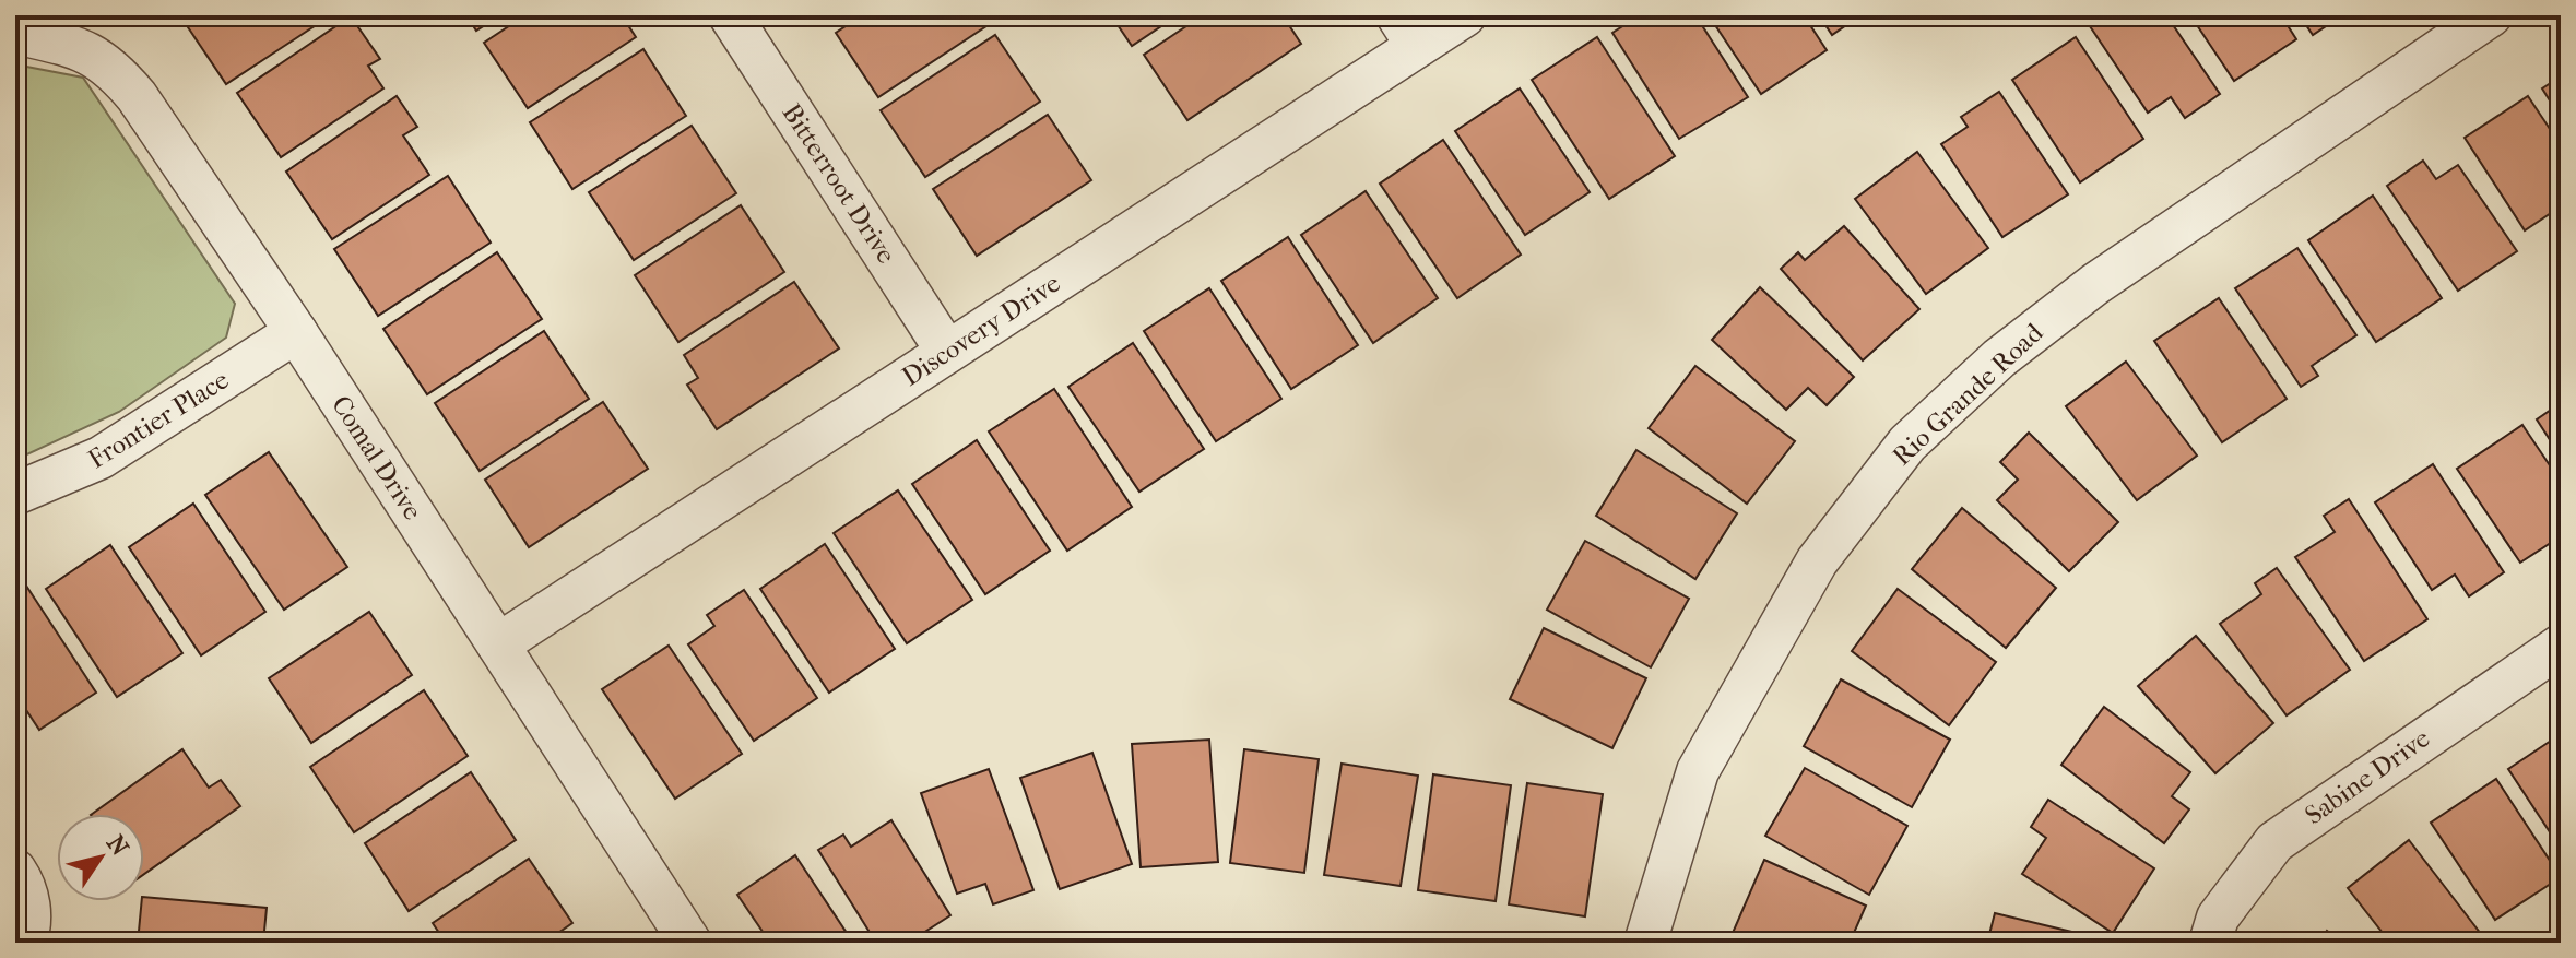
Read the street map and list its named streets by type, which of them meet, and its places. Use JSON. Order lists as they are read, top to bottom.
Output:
{
  "streets": {
    "street": [
      "Bitterroot Drive",
      "Discovery Drive",
      "Rio Grande Road",
      "Frontier Place",
      "Comal Drive",
      "Sabine Drive"
    ]
  },
  "crossings": [
    ["Bitterroot Drive", "Discovery Drive"],
    ["Discovery Drive", "Comal Drive"],
    ["Frontier Place", "Comal Drive"]
  ],
  "north": "top right"
}
